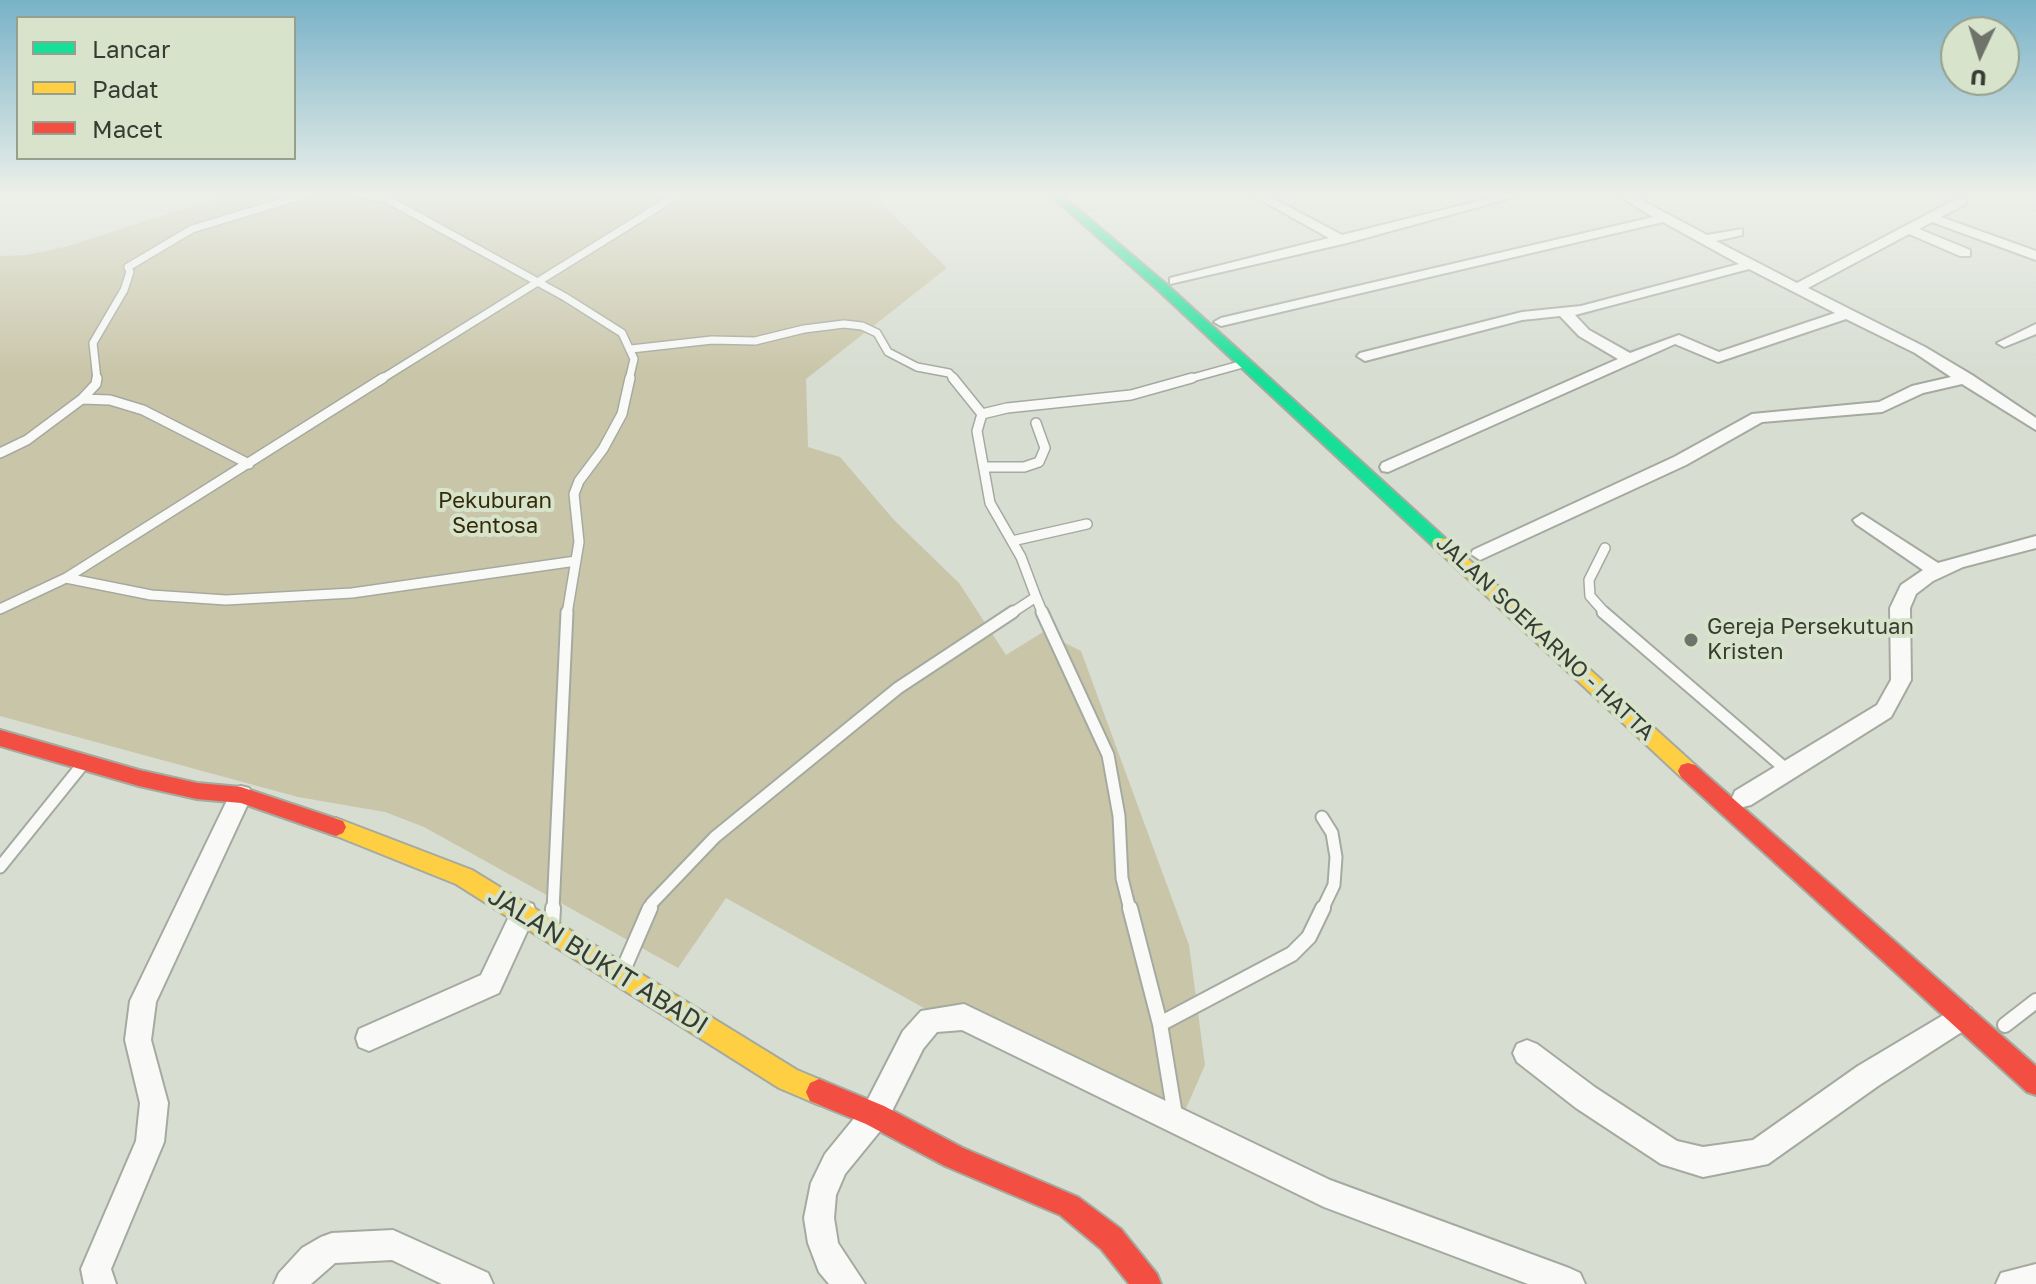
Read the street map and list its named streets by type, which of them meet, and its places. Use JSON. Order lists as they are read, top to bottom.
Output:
{
  "streets": {
    "main road": ["JALAN SOEKARNO - HATTA", "JALAN BUKIT ABADI"]
  },
  "parks": ["Pekuburan Sentosa"],
  "places": ["Gereja Persekutuan Kristen"],
  "legend": ["Lancar", "Padat", "Macet"],
  "north": "bottom"
}
